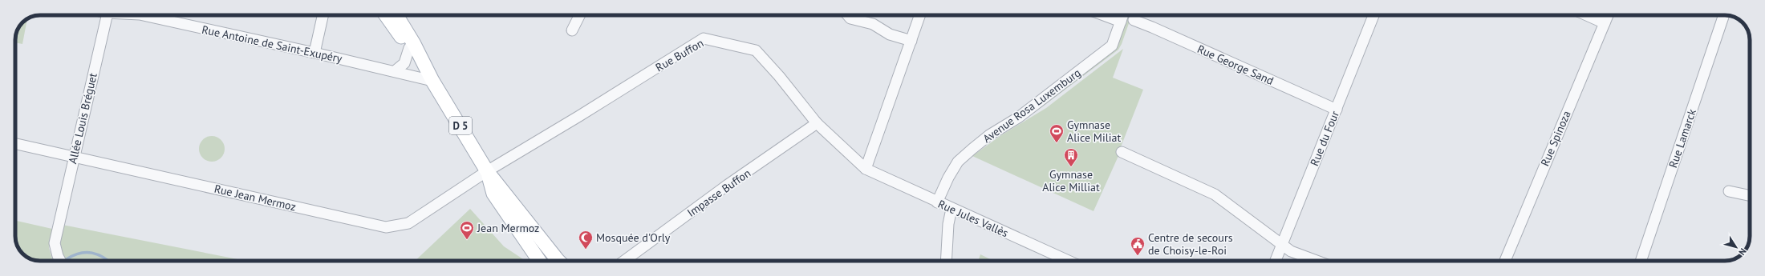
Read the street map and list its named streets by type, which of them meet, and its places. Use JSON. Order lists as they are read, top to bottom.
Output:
{
  "streets": {
    "main road": ["D 5"],
    "street": [
      "Rue Antoine de Saint-Exupéry",
      "Rue Buffon",
      "Rue George Sand",
      "Avenue Rosa Luxemburg",
      "Allée Louis Bréguet",
      "Rue du Four",
      "Rue Spinoza",
      "Rue Lamarck",
      "Impasse Buffon",
      "Rue Jean Mermoz",
      "Rue Jules Vallès"
    ]
  },
  "crossings": [
    ["Rue Antoine de Saint-Exupéry", "D 5"],
    ["Rue Buffon", "D 5"],
    ["Rue Buffon", "Impasse Buffon"],
    ["Rue Buffon", "Rue Jean Mermoz"],
    ["Rue Buffon", "Rue Jules Vallès"],
    ["Rue George Sand", "Rue du Four"],
    ["Avenue Rosa Luxemburg", "Rue Jules Vallès"],
    ["Allée Louis Bréguet", "Rue Jean Mermoz"],
    ["D 5", "Rue Jean Mermoz"]
  ],
  "places": {
    "sports": ["Gymnase Alice Miliat", "Jean Mermoz"],
    "building": ["Gymnase Alice Milliat"],
    "mosque": ["Mosquée d'Orly"],
    "public building": ["Centre de secours de Choisy-le-Roi"]
  },
  "north": "bottom right"
}
